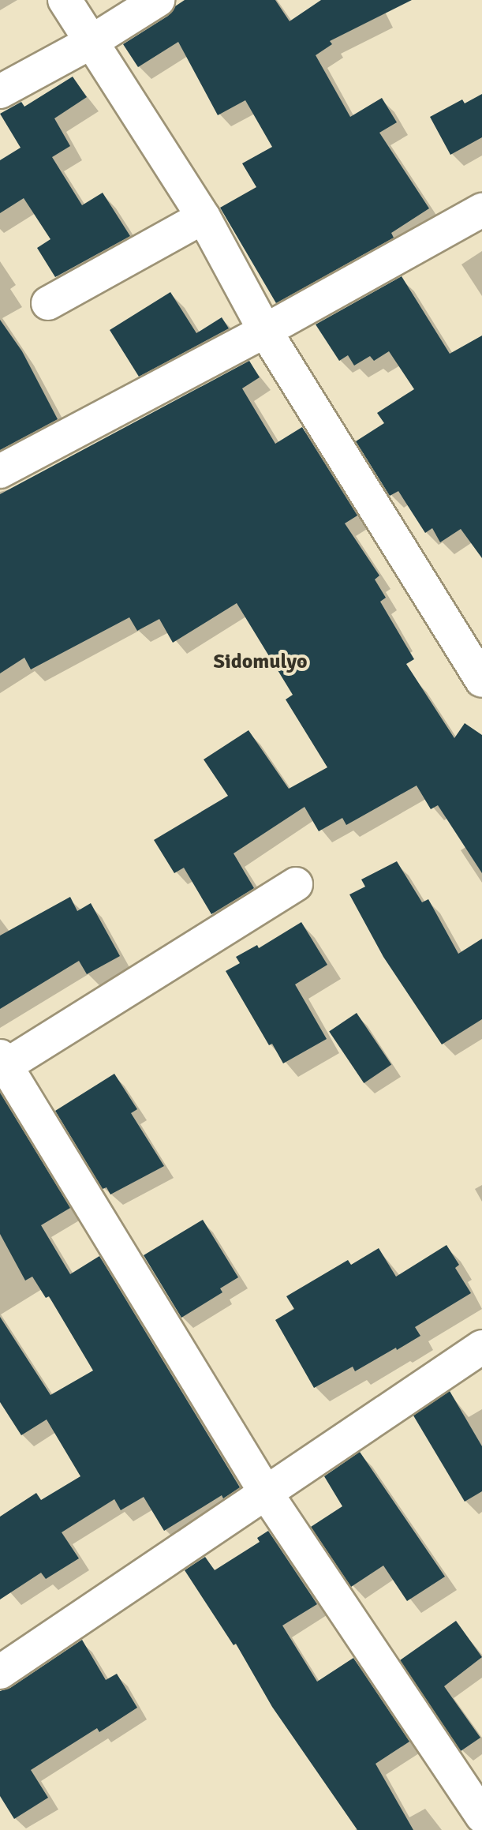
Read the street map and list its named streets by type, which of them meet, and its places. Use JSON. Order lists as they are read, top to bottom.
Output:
{
  "districts": ["Sidomulyo"]
}
